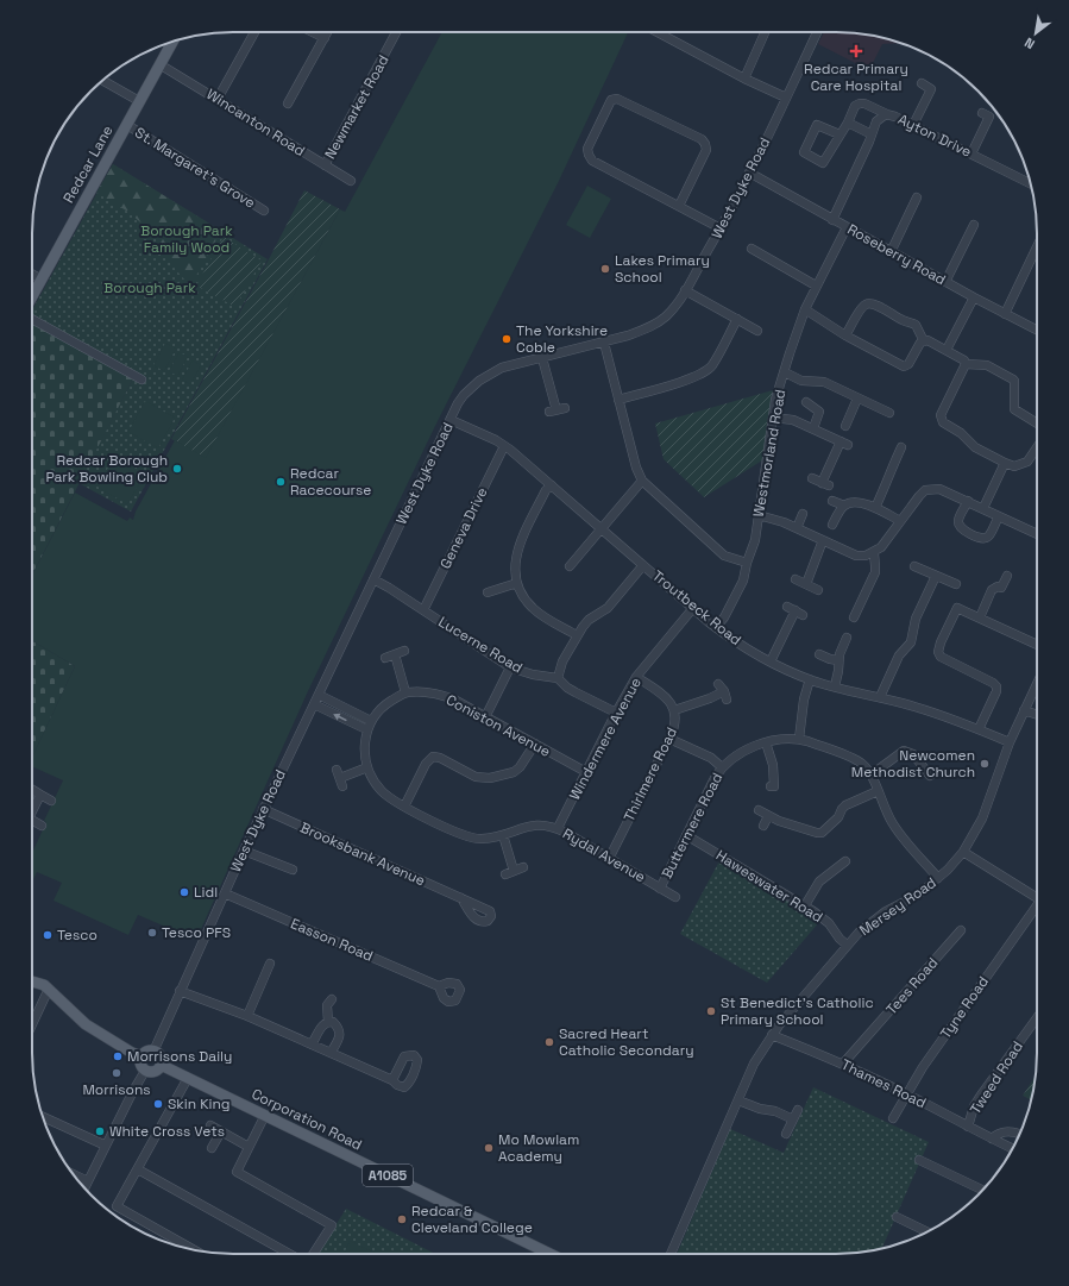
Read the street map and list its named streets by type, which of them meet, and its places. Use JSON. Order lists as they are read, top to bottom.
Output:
{
  "streets": {
    "main road": ["Redcar Lane", "Corporation Road", "A1085"],
    "street": [
      "Newmarket Road",
      "Wincanton Road",
      "Ayton Drive",
      "St. Margaret's Grove",
      "West Dyke Road",
      "Roseberry Road",
      "Westmorland Road",
      "Geneva Drive",
      "Troutbeck Road",
      "Lucerne Road",
      "Coniston Avenue",
      "Windermere Avenue",
      "Thirlmere Road",
      "Buttermere Road",
      "Brooksbank Avenue",
      "Rydal Avenue",
      "Haweswater Road",
      "Mersey Road",
      "Easson Road",
      "Tees Road",
      "Tyne Road",
      "Tweed Road",
      "Thames Road"
    ]
  },
  "crossings": [
    ["Newmarket Road", "Wincanton Road"],
    ["Wincanton Road", "Redcar Lane"],
    ["Ayton Drive", "Roseberry Road"],
    ["Redcar Lane", "St. Margaret's Grove"],
    ["West Dyke Road", "Roseberry Road"],
    ["West Dyke Road", "Troutbeck Road"],
    ["West Dyke Road", "Lucerne Road"],
    ["West Dyke Road", "Brooksbank Avenue"],
    ["West Dyke Road", "Easson Road"],
    ["West Dyke Road", "Corporation Road"],
    ["Roseberry Road", "Westmorland Road"],
    ["Westmorland Road", "Troutbeck Road"],
    ["Geneva Drive", "Troutbeck Road"],
    ["Geneva Drive", "Lucerne Road"],
    ["Troutbeck Road", "Windermere Avenue"],
    ["Troutbeck Road", "Mersey Road"],
    ["Coniston Avenue", "Windermere Avenue"],
    ["Windermere Avenue", "Thirlmere Road"],
    ["Windermere Avenue", "Rydal Avenue"],
    ["Thirlmere Road", "Rydal Avenue"],
    ["Buttermere Road", "Rydal Avenue"],
    ["Buttermere Road", "Haweswater Road"],
    ["Haweswater Road", "Mersey Road"],
    ["Mersey Road", "Thames Road"],
    ["Tees Road", "Thames Road"],
    ["Tyne Road", "Thames Road"],
    ["Tweed Road", "Thames Road"]
  ],
  "parks": ["Borough Park Family Wood", "Borough Park"],
  "places": {
    "health": ["Redcar Primary Care Hospital"],
    "other": [
      "Lakes Primary School",
      "The Yorkshire Coble",
      "Redcar Borough Park Bowling Club",
      "Redcar Racecourse",
      "Newcomen Methodist Church",
      "Lidl",
      "Tesco PFS",
      "Tesco",
      "St Benedict's Catholic Primary School",
      "Sacred Heart Catholic Secondary",
      "Morrisons Daily",
      "Morrisons",
      "Skin King",
      "White Cross Vets",
      "Mo Mowlam Academy",
      "Redcar & Cleveland College"
    ]
  },
  "north": "bottom left"
}
